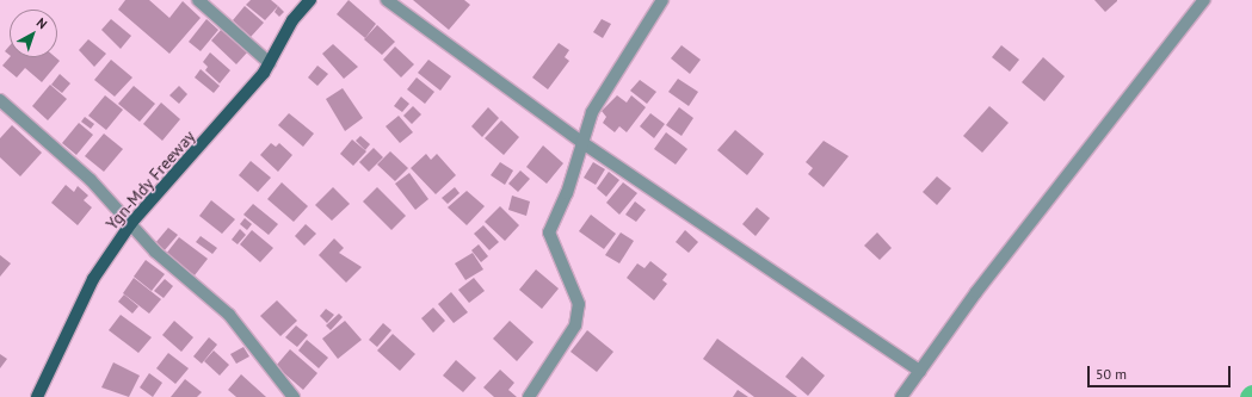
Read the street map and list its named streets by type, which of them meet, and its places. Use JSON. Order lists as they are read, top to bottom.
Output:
{
  "streets": {
    "main road": ["Ygn-Mdy Freeway"]
  },
  "scale_bar": "50 m",
  "north": "top right"
}
